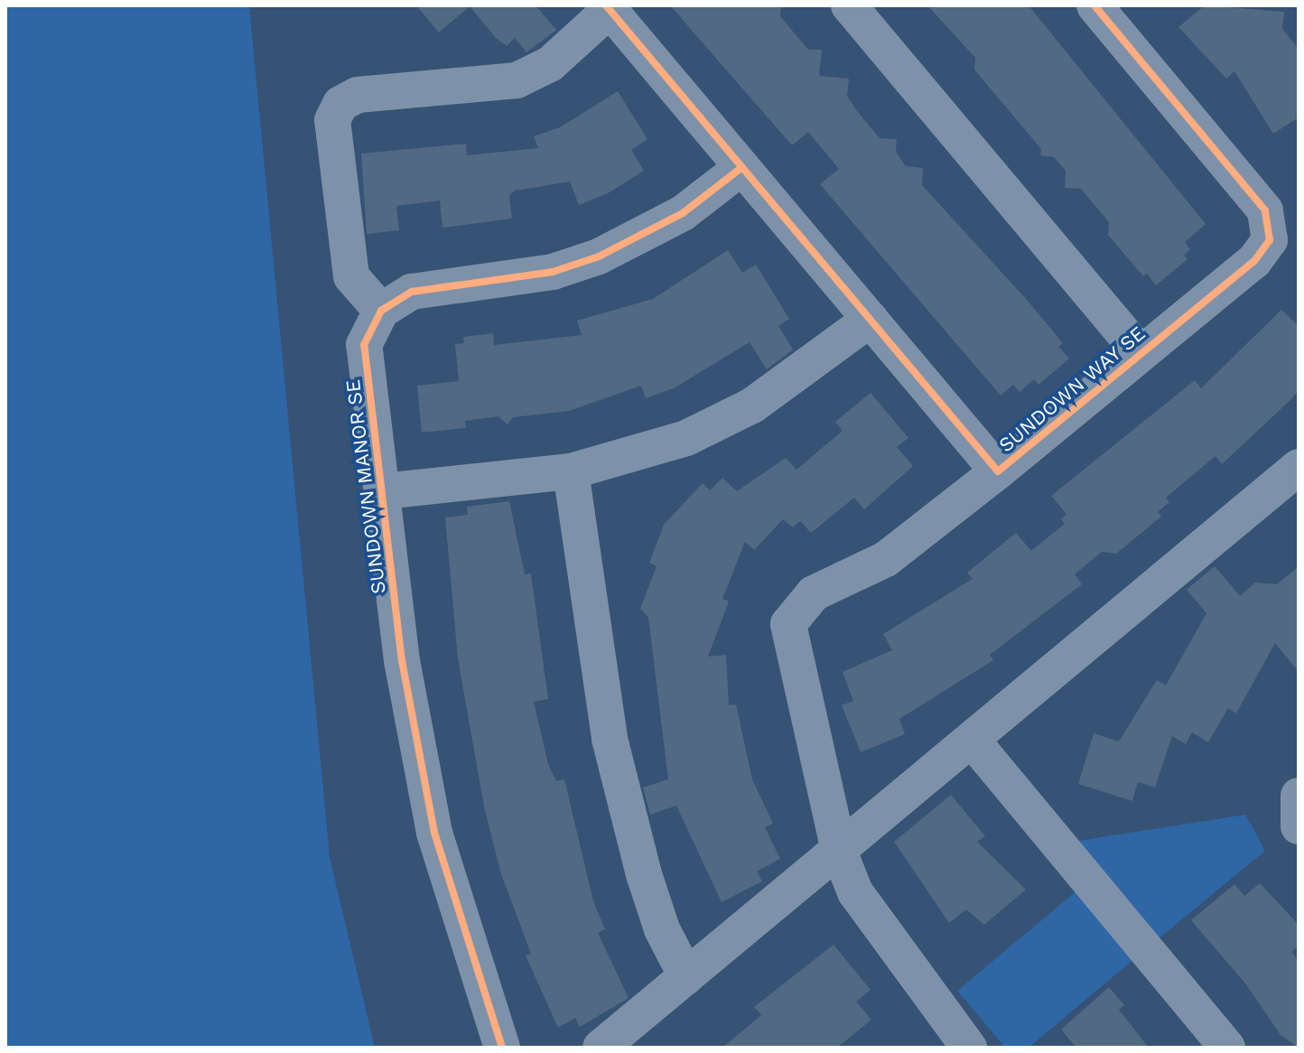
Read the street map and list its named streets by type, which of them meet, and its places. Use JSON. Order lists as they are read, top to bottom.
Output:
{
  "streets": {
    "street": ["SUNDOWN WAY SE", "SUNDOWN MANOR SE"]
  }
}
